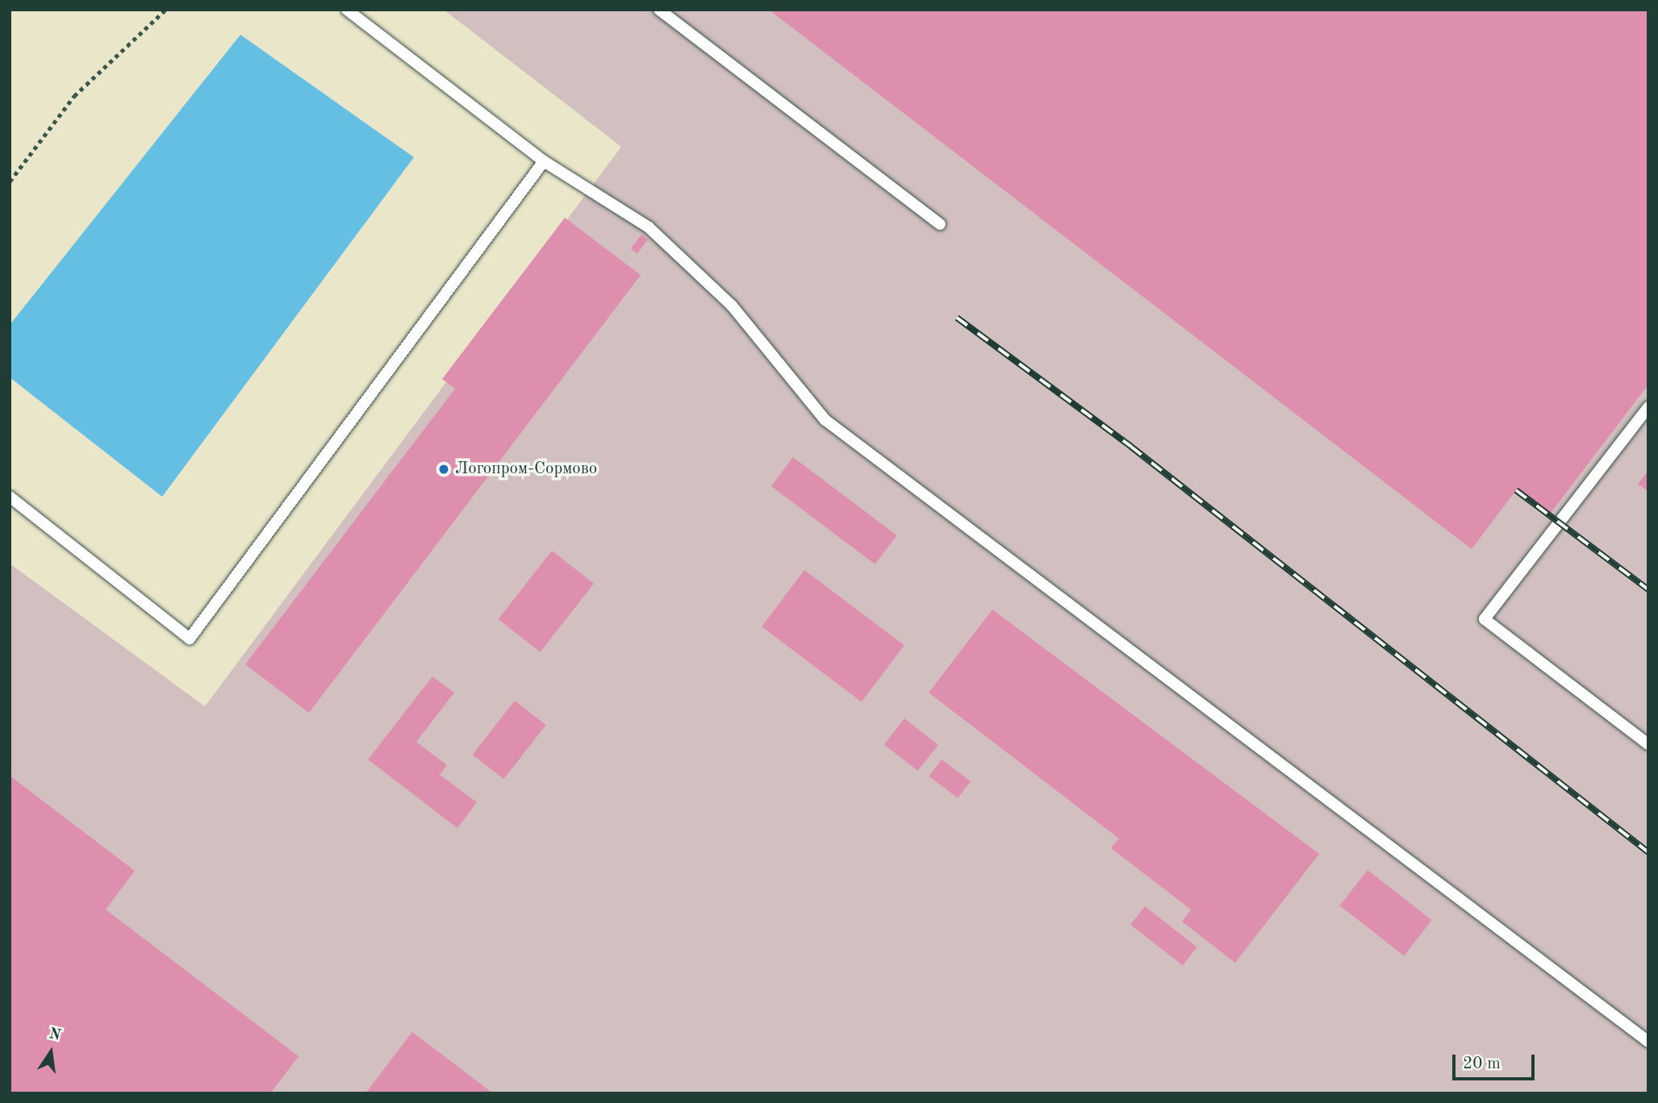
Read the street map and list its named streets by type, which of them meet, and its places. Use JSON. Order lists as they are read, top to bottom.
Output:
{
  "places": ["Логопром-Сормово"],
  "scale_bar": "20 m",
  "north": "top"
}
